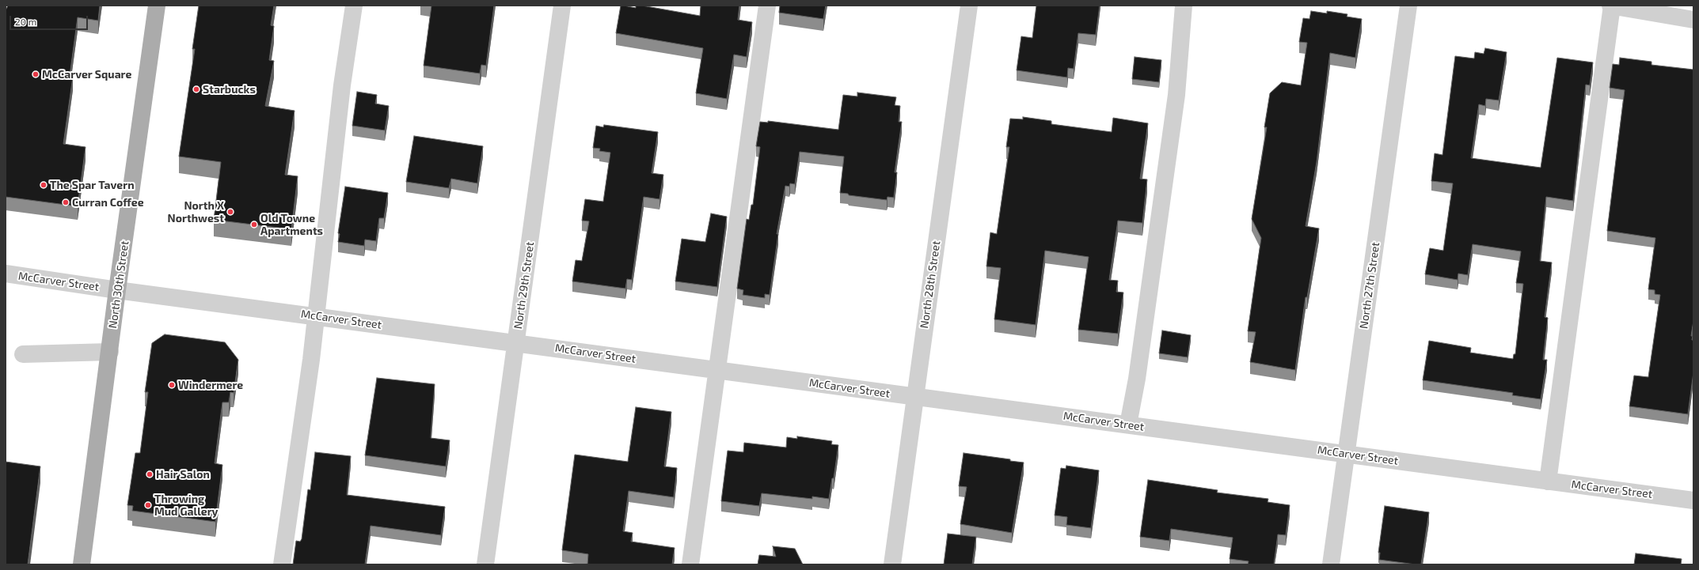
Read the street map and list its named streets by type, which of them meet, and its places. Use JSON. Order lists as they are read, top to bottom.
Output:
{
  "streets": {
    "main road": ["North 30th Street"],
    "street": [
      "McCarver Street",
      "North 28th Street",
      "North 29th Street",
      "North 27th Street"
    ]
  },
  "crossings": [
    ["McCarver Street", "North 30th Street"],
    ["McCarver Street", "North 28th Street"],
    ["McCarver Street", "North 29th Street"],
    ["McCarver Street", "North 27th Street"]
  ],
  "places": [
    "McCarver Square",
    "Starbucks",
    "The Spar Tavern",
    "Curran Coffee",
    "North X Northwest",
    "Old Towne Apartments",
    "Windermere",
    "Hair Salon",
    "Throwing Mud Gallery"
  ],
  "scale_bar": "20 m"
}
